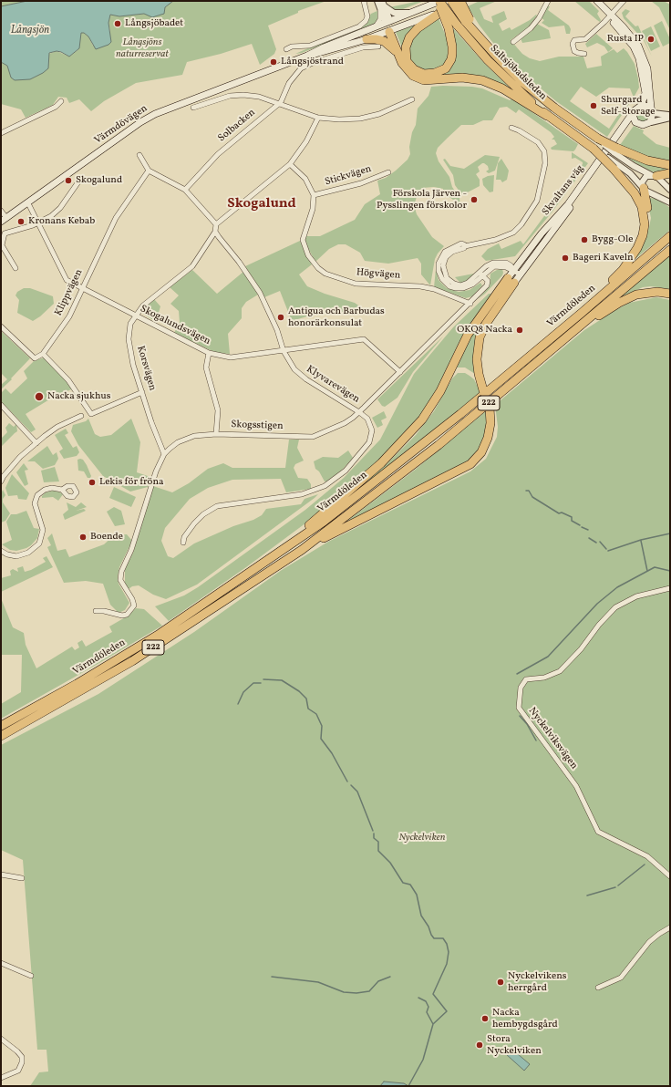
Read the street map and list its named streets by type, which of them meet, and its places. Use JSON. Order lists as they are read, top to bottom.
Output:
{
  "streets": {
    "highway": ["Saltsjöbadsleden", "Värmdöleden", "222"],
    "main road": ["Värmdövägen", "Skvaltans väg"],
    "street": [
      "Solbacken",
      "Stickvägen",
      "Högvägen",
      "Klippvägen",
      "Skogalundsvägen",
      "Korsvägen",
      "Klyvarevägen",
      "Skogsstigen",
      "Nyckelviksvägen"
    ]
  },
  "crossings": [
    ["Saltsjöbadsleden", "Värmdövägen"],
    ["Värmdövägen", "Skogalundsvägen"],
    ["Stickvägen", "Högvägen"],
    ["Högvägen", "Skogsstigen"],
    ["Klippvägen", "Skogalundsvägen"],
    ["Skogalundsvägen", "Korsvägen"],
    ["Skogalundsvägen", "Klyvarevägen"],
    ["Skogalundsvägen", "Skogsstigen"],
    ["Korsvägen", "Klyvarevägen"],
    ["Korsvägen", "Skogsstigen"],
    ["Klyvarevägen", "Skogsstigen"]
  ],
  "districts": ["Skogalund"],
  "water": ["Långsjön"],
  "parks": ["Långsjöns naturreservat", "Nyckelviken"],
  "places": [
    "Långsjöbadet",
    "Rusta IP",
    "Långsjöstrand",
    "Shurgard Self-Storage",
    "Skogalund",
    "Förskola Järven - Pysslingen förskolor",
    "Kronans Kebab",
    "Bygg-Ole",
    "Bageri Kaveln",
    "Antigua och Barbudas honorärkonsulat",
    "OKQ8 Nacka",
    "Nacka sjukhus",
    "Lekis för fröna",
    "Boende",
    "Nyckelvikens herrgård",
    "Nacka hembygdsgård",
    "Stora Nyckelviken"
  ]
}
